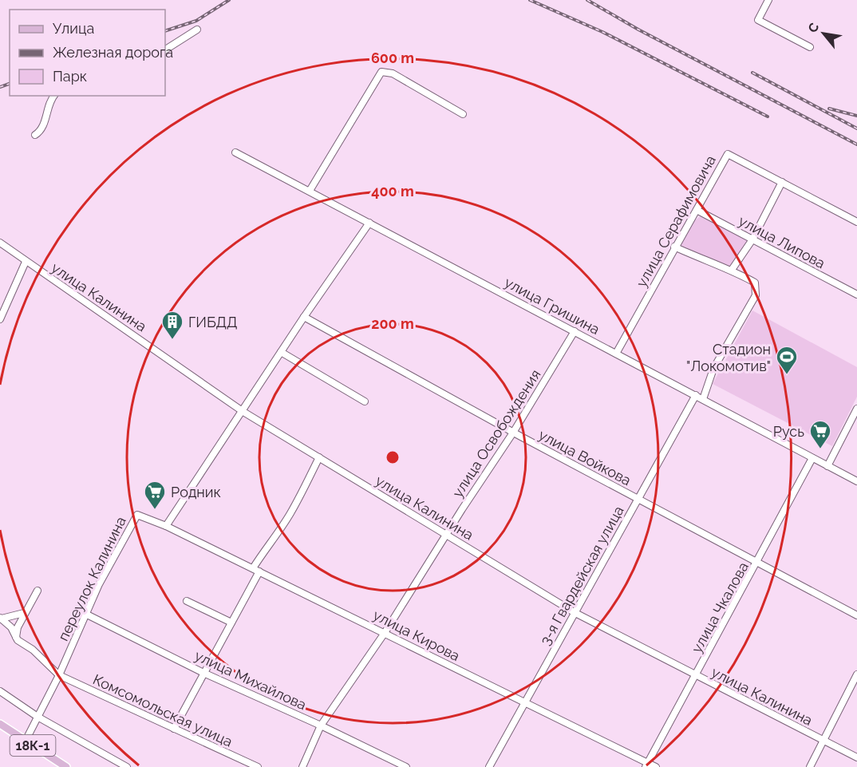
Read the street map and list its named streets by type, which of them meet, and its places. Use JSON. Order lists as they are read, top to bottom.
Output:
{
  "streets": {
    "main road": ["18К-1"],
    "street": [
      "улица Серафимовича",
      "улица Липова",
      "улица Калинина",
      "улица Гришина",
      "улица Освобождения",
      "улица Войкова",
      "3-я Гвардейская улица",
      "переулок Калинина",
      "улица Чкалова",
      "улица Кирова",
      "улица Михайлова",
      "Комсомольская улица"
    ]
  },
  "crossings": [
    ["улица Серафимовича", "улица Липова"],
    ["улица Серафимовича", "улица Гришина"],
    ["улица Калинина", "улица Освобождения"],
    ["улица Калинина", "3-я Гвардейская улица"],
    ["улица Калинина", "улица Чкалова"],
    ["улица Гришина", "улица Освобождения"],
    ["улица Гришина", "3-я Гвардейская улица"],
    ["улица Гришина", "улица Чкалова"],
    ["улица Освобождения", "улица Войкова"],
    ["улица Освобождения", "улица Кирова"],
    ["улица Освобождения", "улица Михайлова"],
    ["улица Войкова", "3-я Гвардейская улица"],
    ["улица Войкова", "улица Чкалова"],
    ["3-я Гвардейская улица", "улица Кирова"],
    ["переулок Калинина", "улица Кирова"],
    ["переулок Калинина", "улица Михайлова"],
    ["переулок Калинина", "Комсомольская улица"],
    ["переулок Калинина", "18К-1"],
    ["улица Чкалова", "улица Кирова"]
  ],
  "places": {
    "building": ["ГИБДД"],
    "sports": ["Стадион \"Локомотив\""],
    "supermarket": ["Русь", "Родник"]
  },
  "legend": ["Улица", "Железная дорога", "Парк"],
  "north": "top left",
  "rings": ["600 m", "400 m", "200 m"]
}
